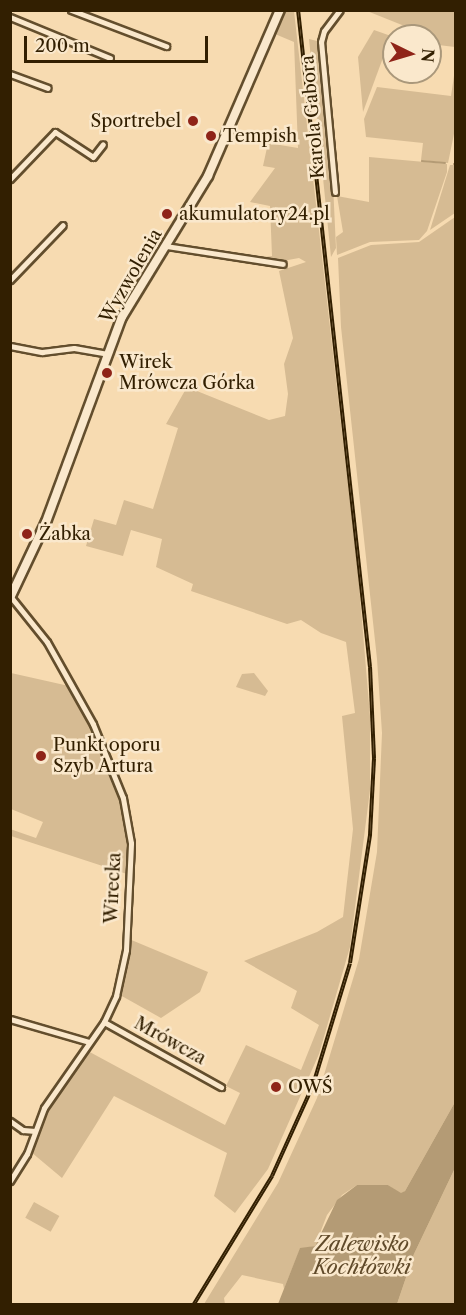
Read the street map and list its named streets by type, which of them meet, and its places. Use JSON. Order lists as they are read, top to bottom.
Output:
{
  "streets": {
    "street": [
      "Karola Gabora",
      "Wyzwolenia",
      "Wirecka",
      "Mrówcza"
    ]
  },
  "crossings": [
    ["Wyzwolenia", "Wirecka"],
    ["Wirecka", "Mrówcza"]
  ],
  "water": ["Zalewisko Kochłówki"],
  "places": [
    "Sportrebel",
    "Tempish",
    "akumulatory24.pl",
    "Wirek Mrówcza Górka",
    "Żabka",
    "Punkt oporu Szyb Artura",
    "OWŚ"
  ],
  "scale_bar": "200 m",
  "north": "right"
}
